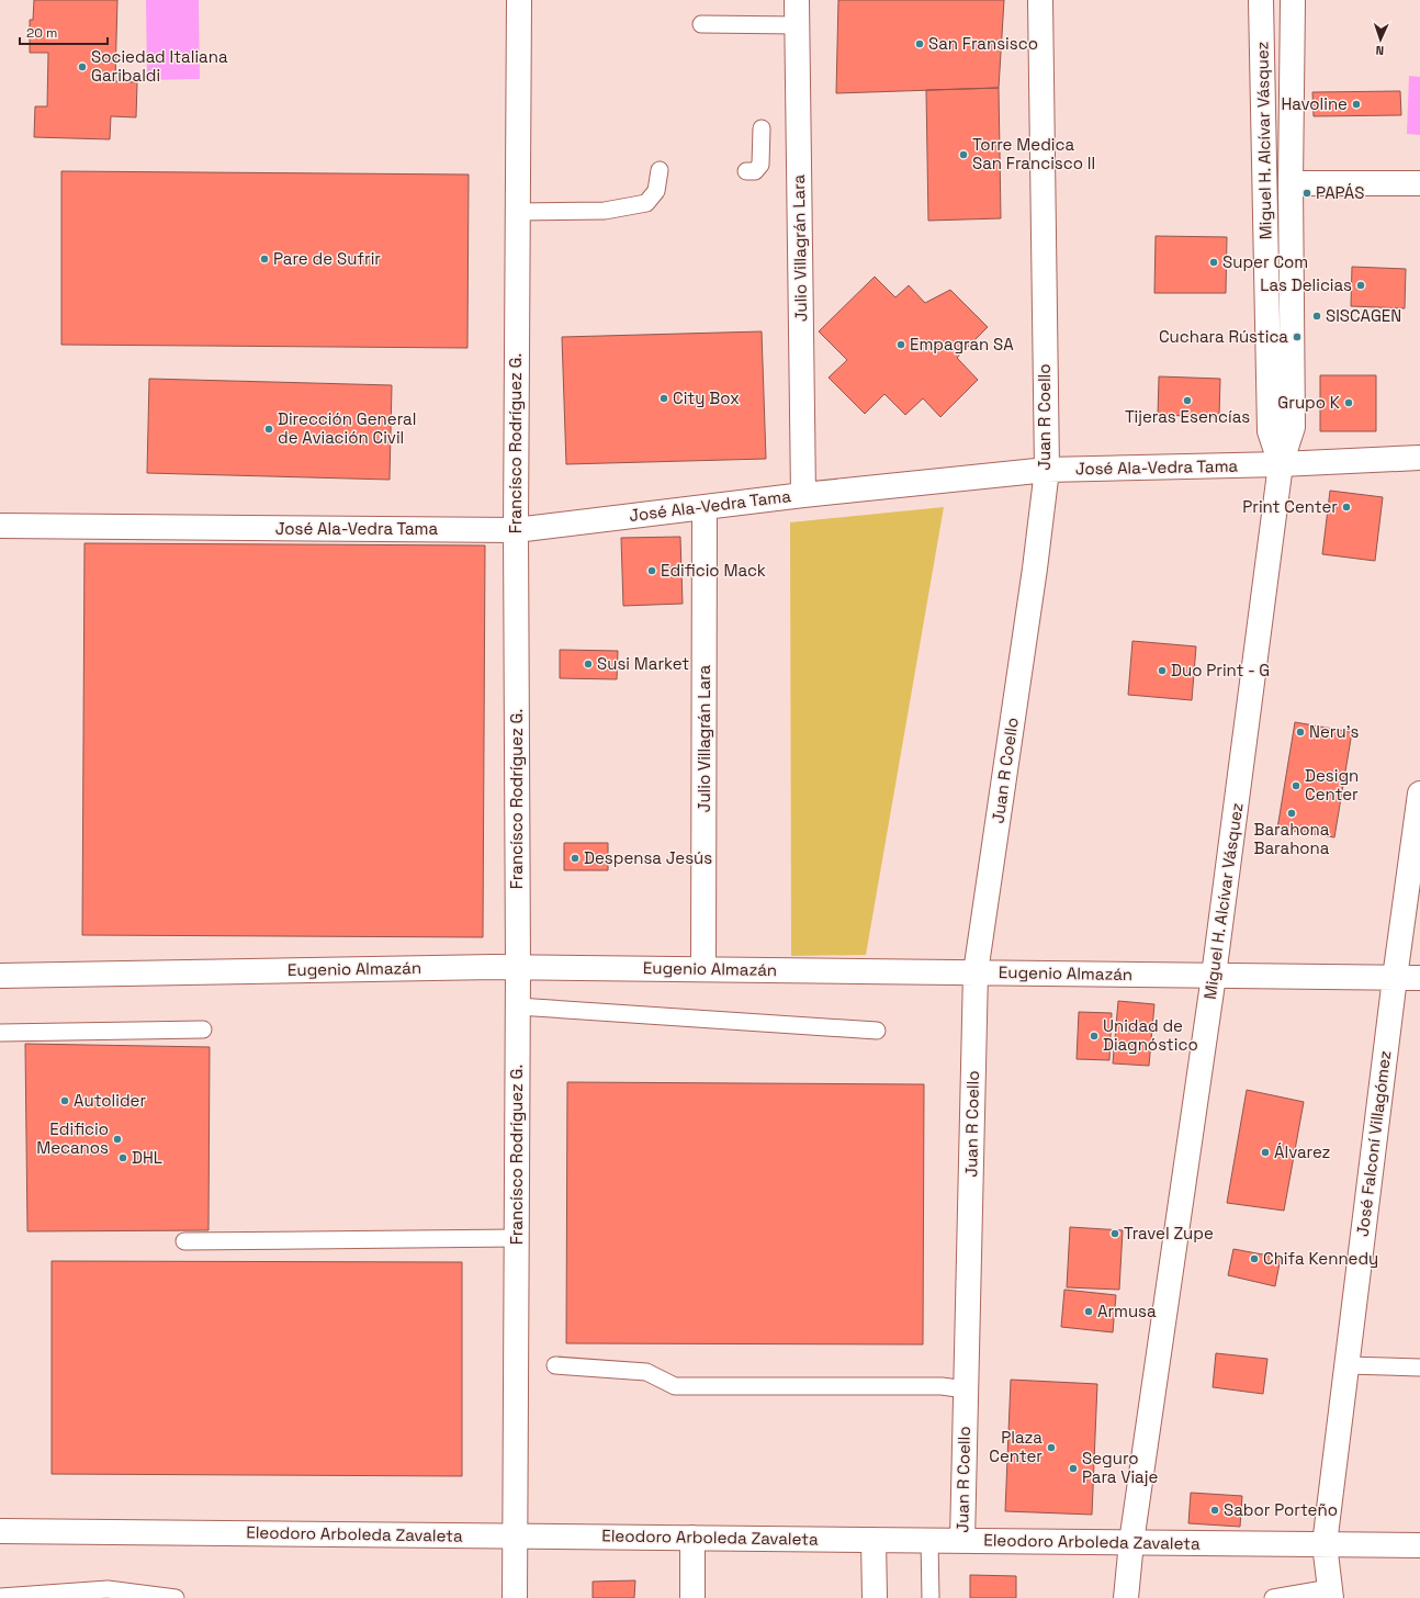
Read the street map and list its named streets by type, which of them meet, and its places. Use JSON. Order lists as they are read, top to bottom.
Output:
{
  "streets": {
    "street": [
      "Miguel H. Alcívar Vásquez",
      "Julio Villagrán Lara",
      "Juan R Coello",
      "Francísco Rodríguez G.",
      "José Ala-Vedra Tama",
      "Eugenio Almazán",
      "José Falconí Villagómez",
      "Eleodoro Arboleda Zavaleta"
    ]
  },
  "crossings": [
    ["Miguel H. Alcívar Vásquez", "José Ala-Vedra Tama"],
    ["Miguel H. Alcívar Vásquez", "Eugenio Almazán"],
    ["Miguel H. Alcívar Vásquez", "Eleodoro Arboleda Zavaleta"],
    ["Julio Villagrán Lara", "José Ala-Vedra Tama"],
    ["Julio Villagrán Lara", "Eugenio Almazán"],
    ["Juan R Coello", "José Ala-Vedra Tama"],
    ["Juan R Coello", "Eugenio Almazán"],
    ["Juan R Coello", "Eleodoro Arboleda Zavaleta"],
    ["Francísco Rodríguez G.", "José Ala-Vedra Tama"],
    ["Francísco Rodríguez G.", "Eugenio Almazán"],
    ["Francísco Rodríguez G.", "Eleodoro Arboleda Zavaleta"],
    ["Eugenio Almazán", "José Falconí Villagómez"],
    ["José Falconí Villagómez", "Eleodoro Arboleda Zavaleta"]
  ],
  "places": [
    "San Fransisco",
    "Sociedad Italiana Garibaldi",
    "Havoline",
    "Torre Medica San Francisco II",
    "PAPÁS",
    "Pare de Sufrir",
    "Super Com",
    "Las Delicias",
    "SISCAGEN",
    "Cuchara Rústica",
    "Empagran SA",
    "City Box",
    "Tijeras Esencías",
    "Grupo K",
    "Dirección General de Aviación Civil",
    "Print Center",
    "Edificio Mack",
    "Susi Market",
    "Duo Print - G",
    "Neru's",
    "Design Center",
    "Barahona Barahona",
    "Despensa Jesús",
    "Unidad de Diagnóstico",
    "Autolider",
    "Edificio Mecanos",
    "Álvarez",
    "DHL",
    "Travel Zupe",
    "Chifa Kennedy",
    "Armusa",
    "Plaza Center",
    "Seguro Para Viaje",
    "Sabor Porteño"
  ],
  "scale_bar": "20 m",
  "north": "bottom"
}
